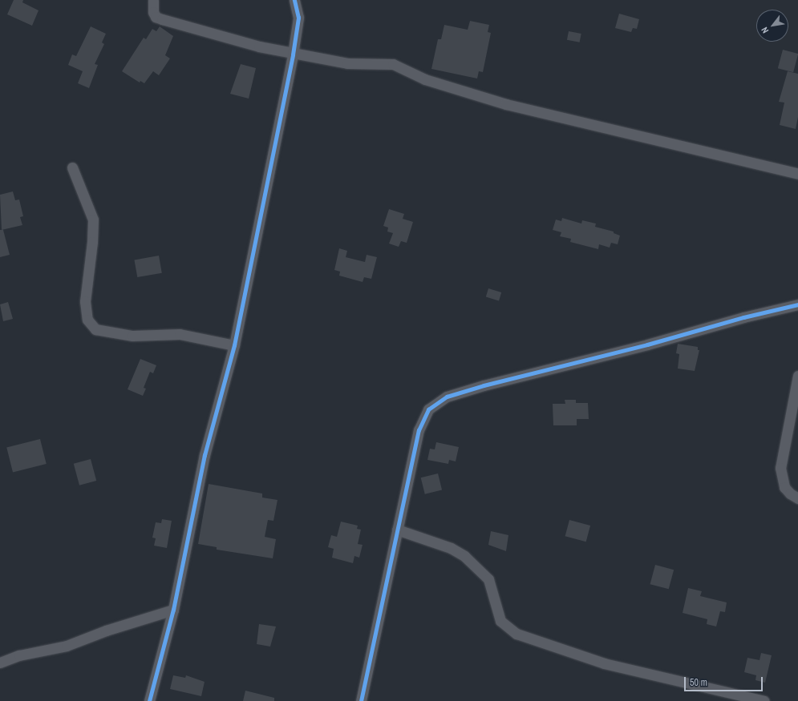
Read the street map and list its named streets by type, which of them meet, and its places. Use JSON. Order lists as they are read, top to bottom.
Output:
{
  "scale_bar": "50 m",
  "north": "bottom left"
}
